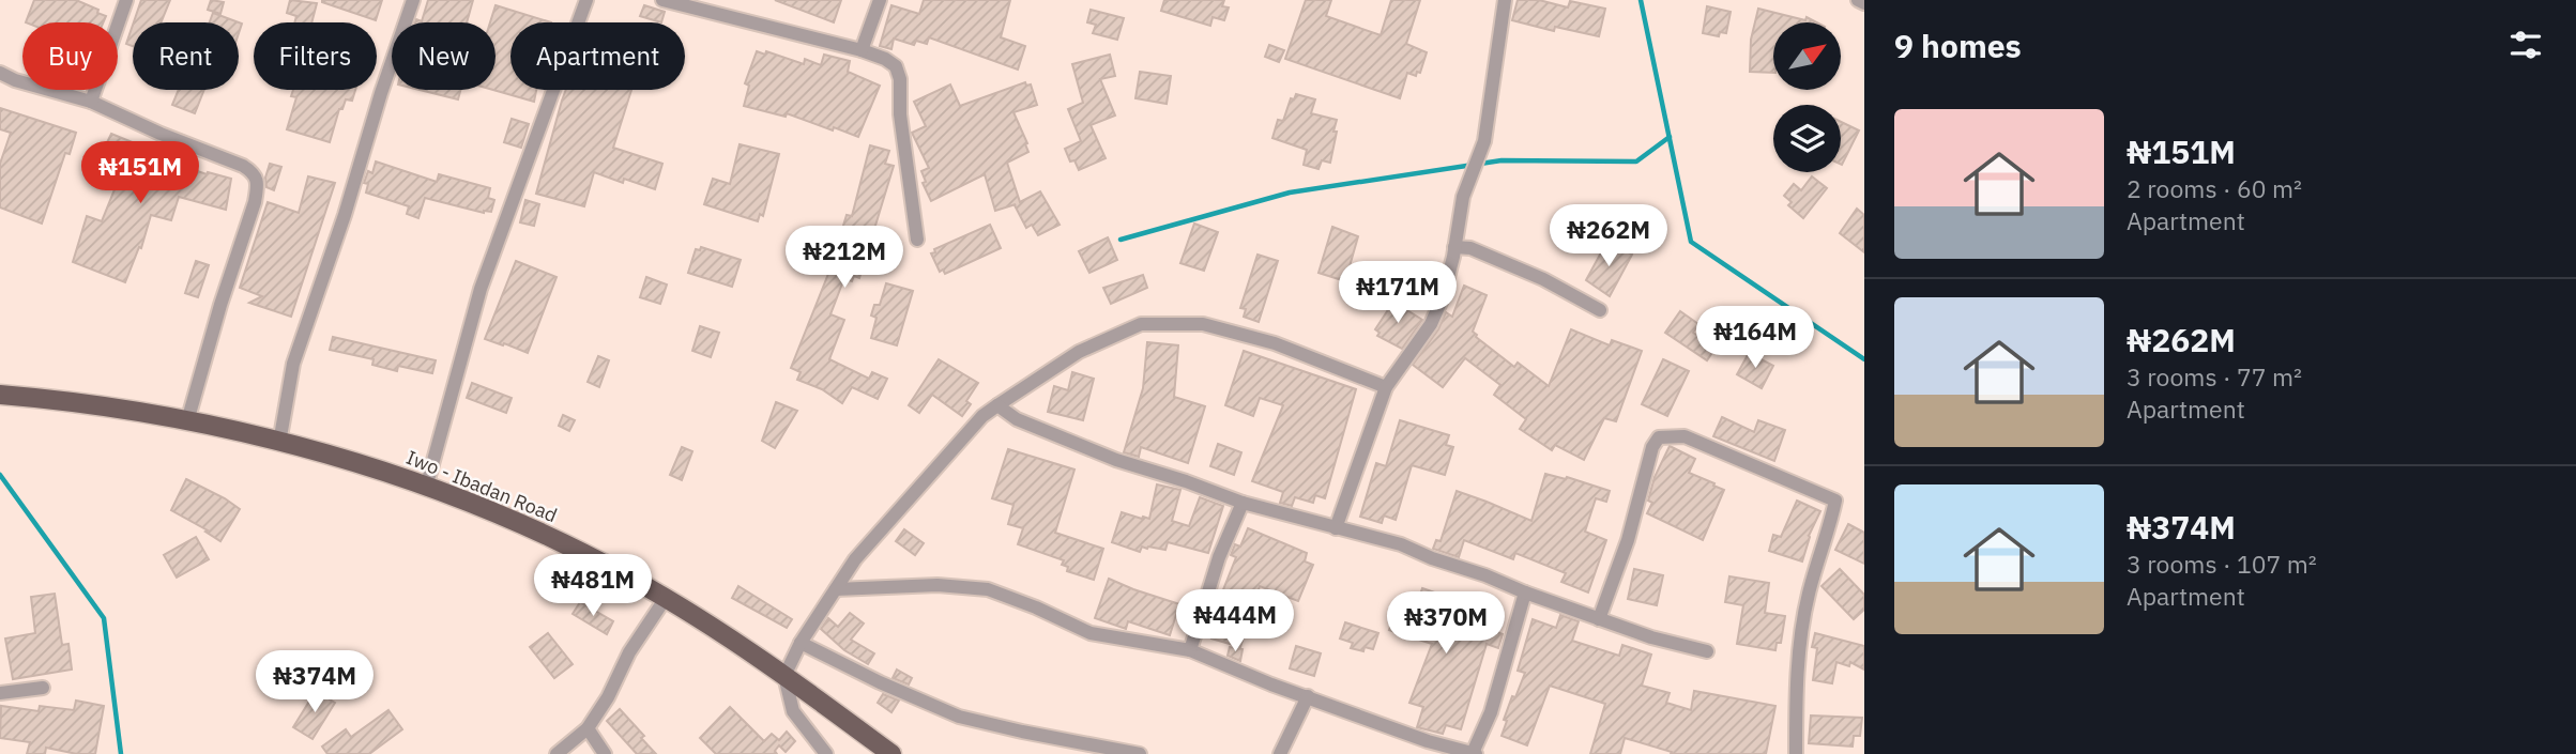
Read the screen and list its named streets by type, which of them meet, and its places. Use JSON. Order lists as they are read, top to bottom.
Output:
{
  "streets": {
    "main road": ["Iwo - Ibadan Road"]
  },
  "north": "top right",
  "page": {
    "heading": "9 homes",
    "chip": [
      "Buy",
      "Rent",
      "Filters",
      "New",
      "Apartment"
    ],
    "list": [
      {
        "name": "₦151M",
        "note": "2 rooms · 60 m² · Apartment"
      },
      {
        "name": "₦262M",
        "note": "3 rooms · 77 m² · Apartment"
      },
      {
        "name": "₦374M",
        "note": "3 rooms · 107 m² · Apartment"
      }
    ],
    "price": [
      "₦151M",
      "₦262M",
      "₦212M",
      "₦171M",
      "₦164M",
      "₦481M",
      "₦444M",
      "₦370M",
      "₦374M"
    ]
  }
}
